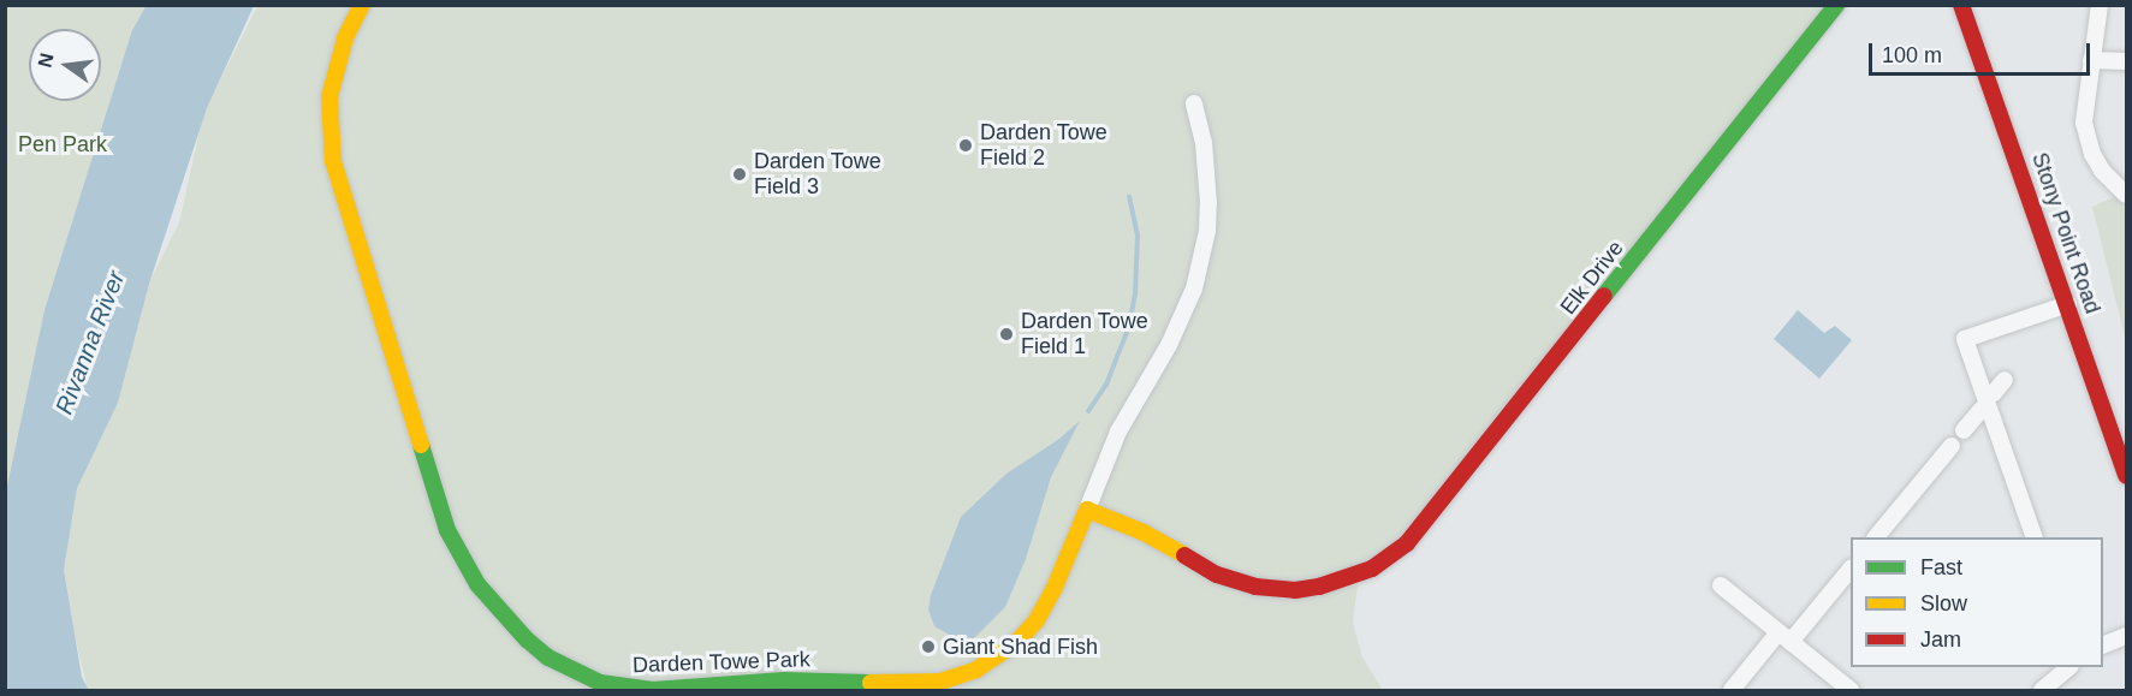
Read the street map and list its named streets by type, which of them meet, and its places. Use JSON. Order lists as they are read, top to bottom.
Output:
{
  "streets": {
    "street": ["Stony Point Road", "Elk Drive", "Darden Towe Park"]
  },
  "crossings": [
    ["Elk Drive", "Darden Towe Park"]
  ],
  "water": ["Rivanna River"],
  "parks": ["Pen Park"],
  "places": [
    "Darden Towe Field 2",
    "Darden Towe Field 3",
    "Darden Towe Field 1",
    "Giant Shad Fish"
  ],
  "legend": ["Fast", "Slow", "Jam"],
  "scale_bar": "100 m",
  "north": "left"
}
